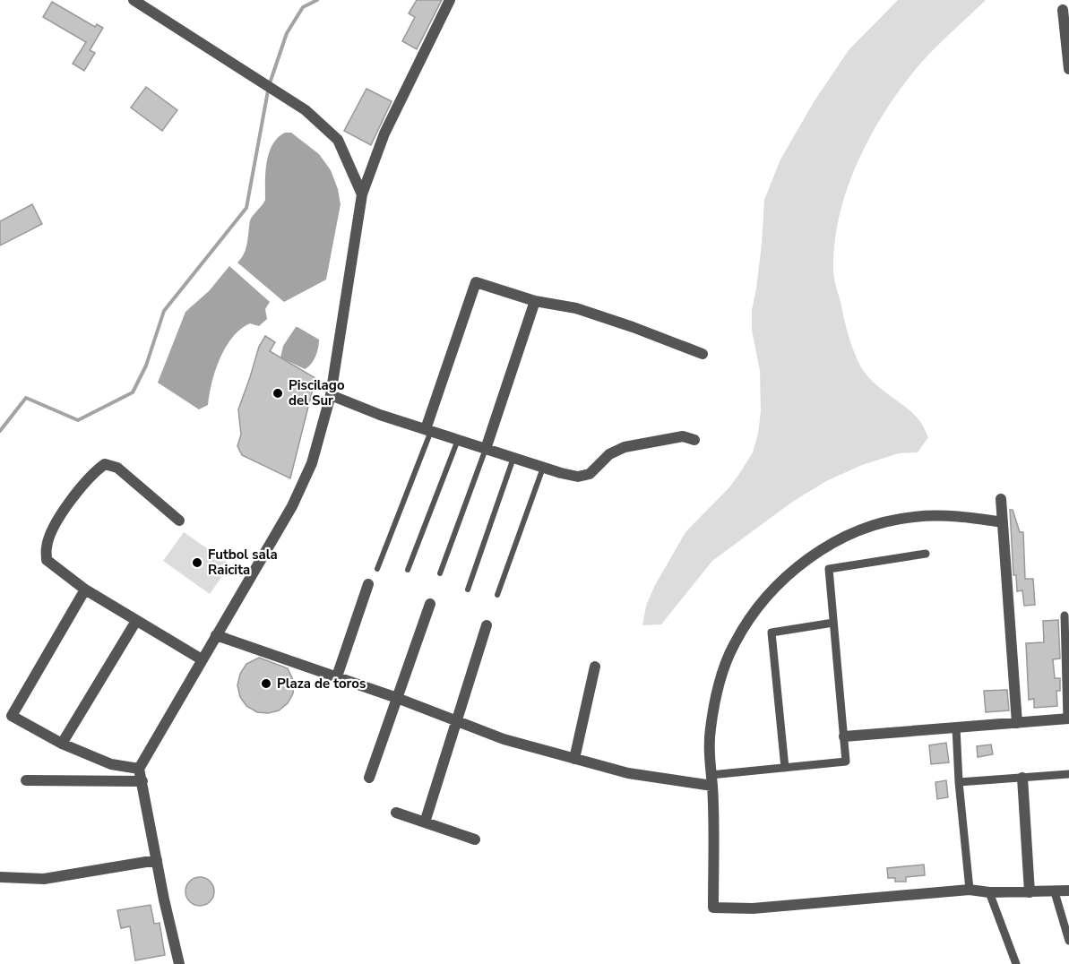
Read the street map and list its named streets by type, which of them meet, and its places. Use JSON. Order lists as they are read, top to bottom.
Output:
{
  "places": ["Piscilago del Sur", "Futbol sala Raicita", "Plaza de toros"]
}
